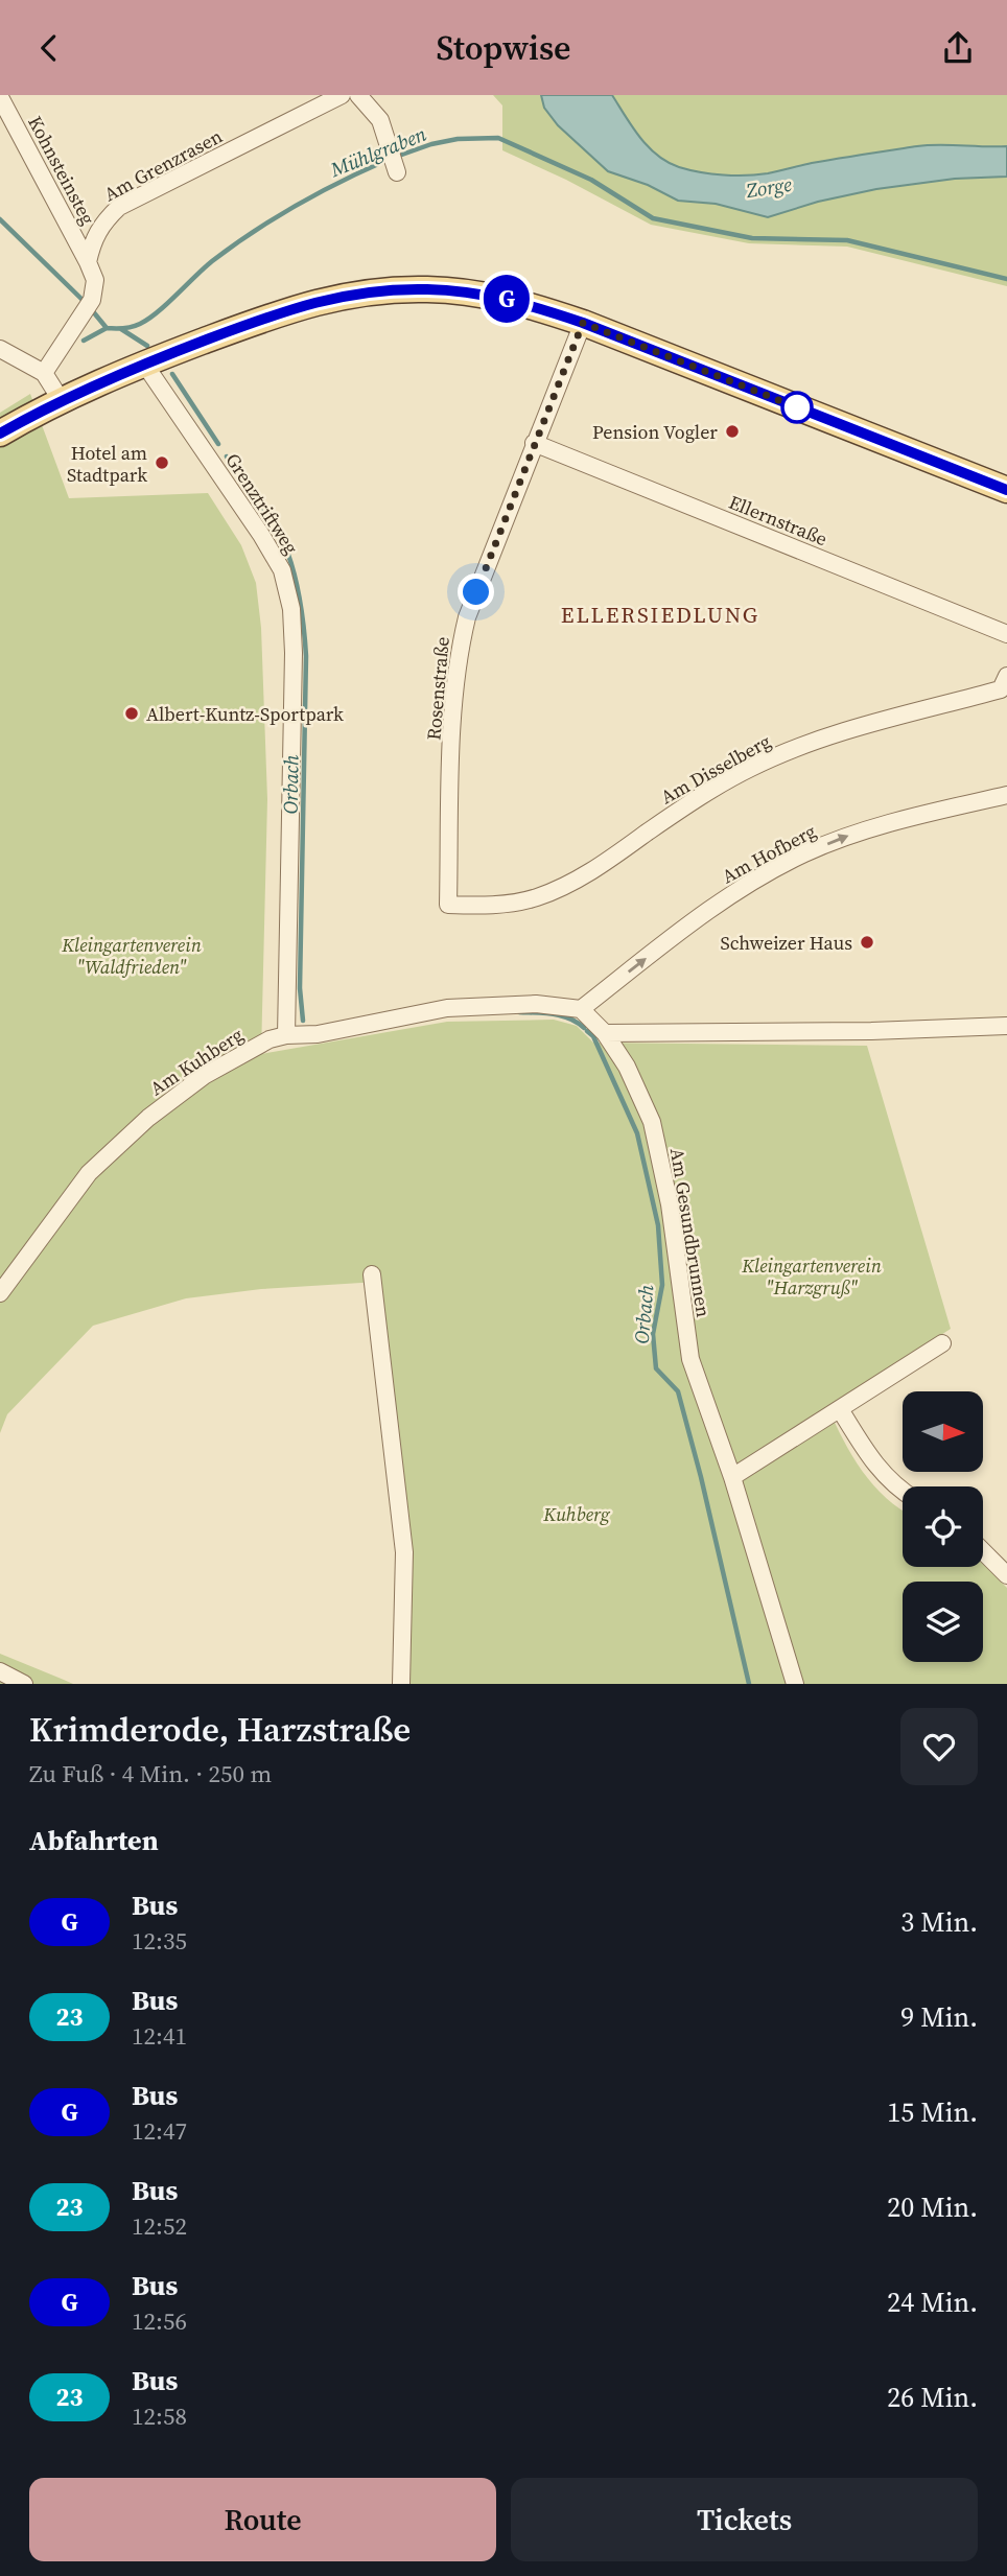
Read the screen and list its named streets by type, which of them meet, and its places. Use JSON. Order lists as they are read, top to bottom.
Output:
{
  "streets": {
    "street": [
      "Am Grenzrasen",
      "Kohnsteinsteg",
      "Grenztriftweg",
      "Ellernstraße",
      "Rosenstraße",
      "Am Disselberg",
      "Am Hofberg",
      "Am Kuhberg",
      "Am Gesundbrunnen"
    ]
  },
  "crossings": [
    ["Am Grenzrasen", "Kohnsteinsteg"],
    ["Grenztriftweg", "Am Kuhberg"],
    ["Ellernstraße", "Rosenstraße"],
    ["Rosenstraße", "Am Disselberg"],
    ["Am Hofberg", "Am Kuhberg"],
    ["Am Hofberg", "Am Gesundbrunnen"],
    ["Am Kuhberg", "Am Gesundbrunnen"]
  ],
  "districts": ["ELLERSIEDLUNG"],
  "water": ["Mühlgraben", "Zorge", "Orbach"],
  "parks": ["Kleingartenverein \"Waldfrieden\"", "Kleingartenverein \"Harzgruß\"", "Kuhberg"],
  "places": [
    "Pension Vogler",
    "Hotel am Stadtpark",
    "Albert-Kuntz-Sportpark",
    "Schweizer Haus"
  ],
  "lines": ["bus line G"],
  "north": "right",
  "page": {
    "header": "Stopwise",
    "on_map": "G",
    "heading": [
      ["Krimderode, Harzstraße", "Zu Fuß · 4 Min. · 250 m"],
      "Abfahrten"
    ],
    "list": [
      {
        "mark": "G",
        "name": "Bus",
        "note": "12:35",
        "value": "3 Min."
      },
      {
        "mark": "23",
        "name": "Bus",
        "note": "12:41",
        "value": "9 Min."
      },
      {
        "mark": "G",
        "name": "Bus",
        "note": "12:47",
        "value": "15 Min."
      },
      {
        "mark": "23",
        "name": "Bus",
        "note": "12:52",
        "value": "20 Min."
      },
      {
        "mark": "G",
        "name": "Bus",
        "note": "12:56",
        "value": "24 Min."
      },
      {
        "mark": "23",
        "name": "Bus",
        "note": "12:58",
        "value": "26 Min."
      }
    ],
    "buttons": ["Route", "Tickets"]
  }
}
